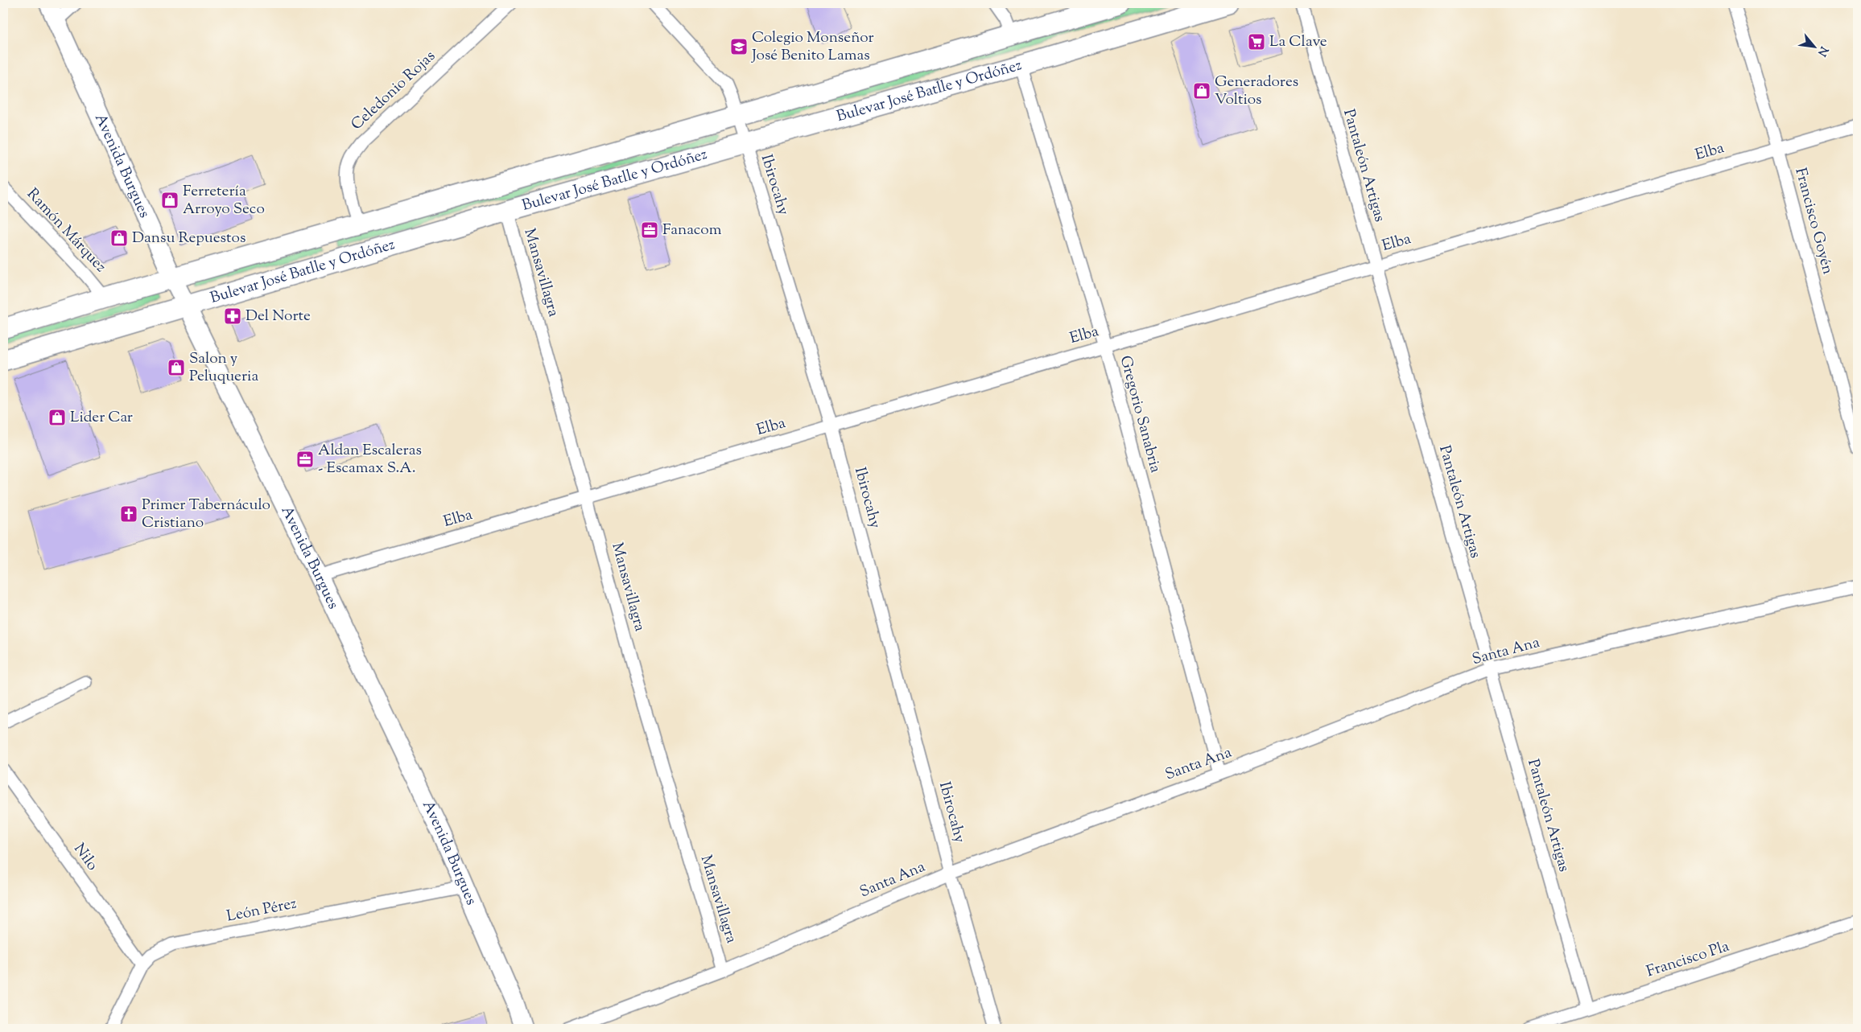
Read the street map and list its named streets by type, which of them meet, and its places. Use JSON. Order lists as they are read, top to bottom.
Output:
{
  "streets": {
    "main road": ["Bulevar José Batlle y Ordóñez"],
    "street": [
      "Celedonio Rojas",
      "Elba",
      "Pantaleón Artigas",
      "Avenida Burgues",
      "Ibirocahy",
      "Francisco Goyén",
      "Ramón Márquez",
      "Mansavillagra",
      "Gregorio Sanabria",
      "Santa Ana",
      "Nilo",
      "León Pérez",
      "Francisco Pla"
    ]
  },
  "crossings": [
    ["Celedonio Rojas", "Bulevar José Batlle y Ordóñez"],
    ["Bulevar José Batlle y Ordóñez", "Avenida Burgues"],
    ["Bulevar José Batlle y Ordóñez", "Ibirocahy"],
    ["Bulevar José Batlle y Ordóñez", "Ramón Márquez"],
    ["Bulevar José Batlle y Ordóñez", "Mansavillagra"],
    ["Bulevar José Batlle y Ordóñez", "Gregorio Sanabria"],
    ["Elba", "Pantaleón Artigas"],
    ["Elba", "Avenida Burgues"],
    ["Elba", "Ibirocahy"],
    ["Elba", "Francisco Goyén"],
    ["Elba", "Mansavillagra"],
    ["Elba", "Gregorio Sanabria"],
    ["Pantaleón Artigas", "Santa Ana"],
    ["Pantaleón Artigas", "Francisco Pla"],
    ["Avenida Burgues", "León Pérez"],
    ["Ibirocahy", "Santa Ana"],
    ["Mansavillagra", "Santa Ana"],
    ["Gregorio Sanabria", "Santa Ana"],
    ["Nilo", "León Pérez"]
  ],
  "places": {
    "supermarket": ["La Clave"],
    "school or university": ["Colegio Monseñor José Benito Lamas"],
    "shop": [
      "Generadores Voltios",
      "Ferretería Arroyo Seco",
      "Dansu Repuestos",
      "Salon y Peluqueria",
      "Lider Car"
    ],
    "office": ["Fanacom", "Aldan Escaleras - Escamax S.A."],
    "pharmacy": ["Del Norte"],
    "church": ["Primer Tabernáculo Cristiano"]
  },
  "north": "bottom right"
}
